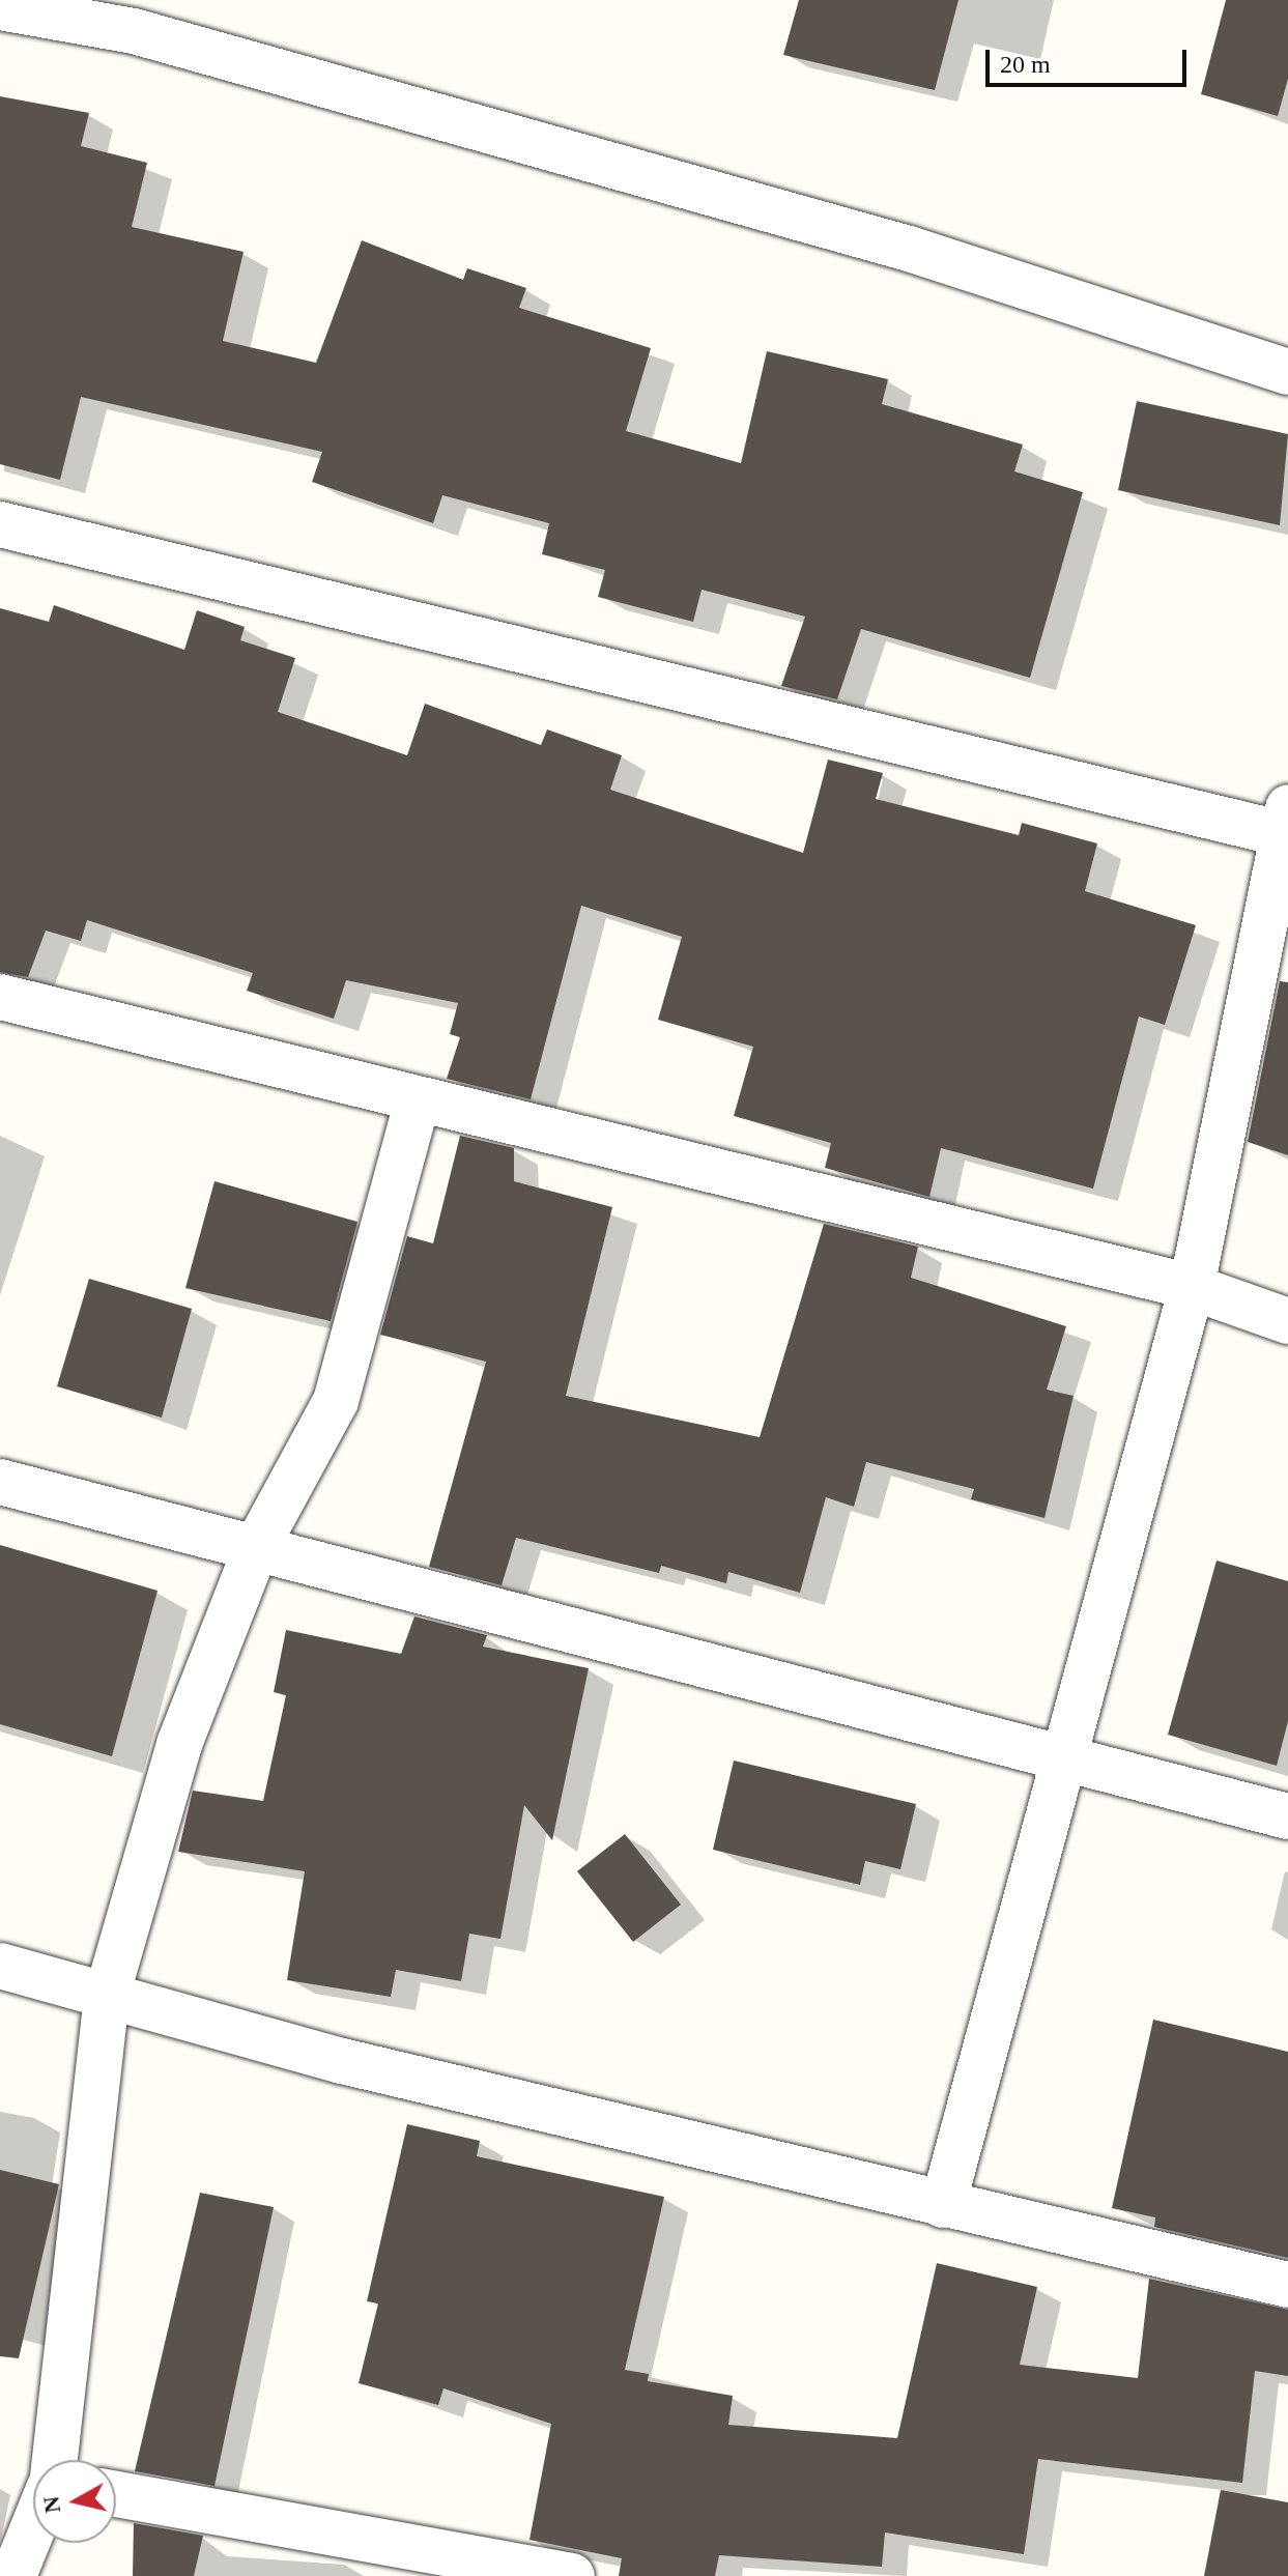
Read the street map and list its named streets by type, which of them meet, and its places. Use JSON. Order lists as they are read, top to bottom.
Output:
{
  "scale_bar": "20 m",
  "north": "left"
}
